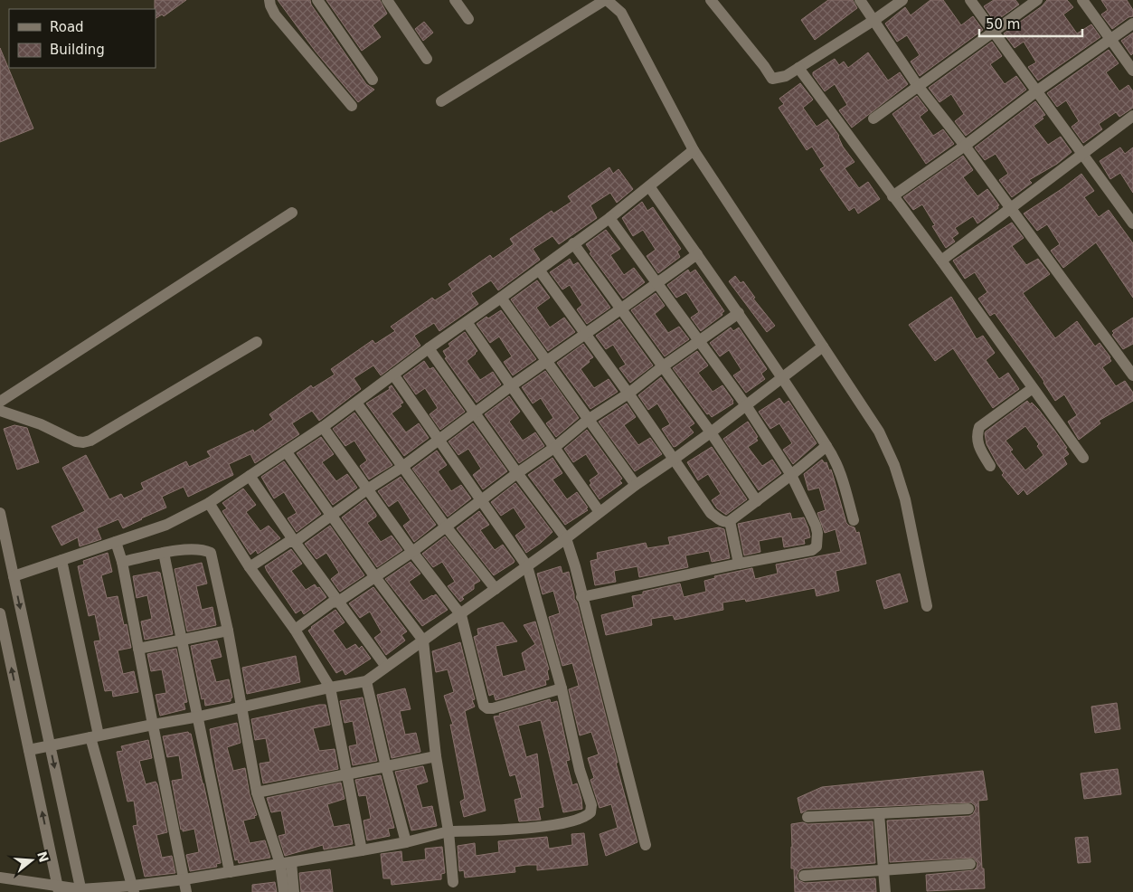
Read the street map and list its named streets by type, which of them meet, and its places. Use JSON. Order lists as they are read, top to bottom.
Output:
{
  "legend": ["Road", "Building"],
  "scale_bar": "50 m",
  "north": "right"
}
